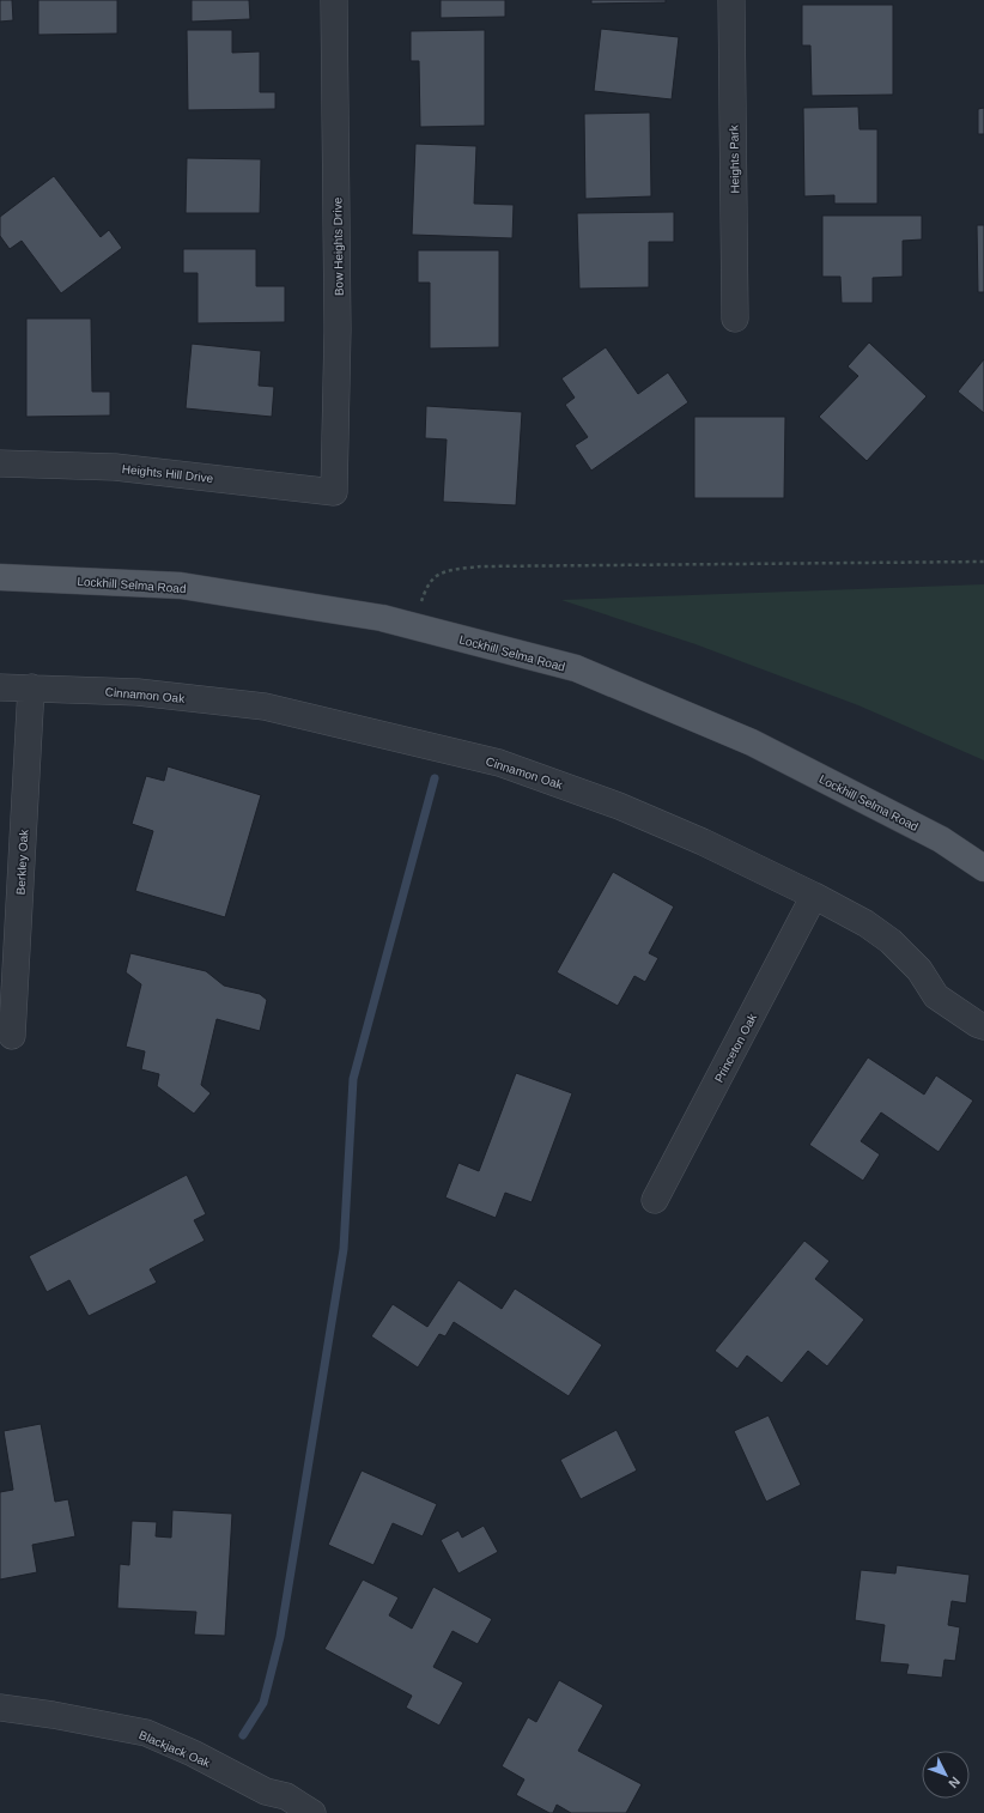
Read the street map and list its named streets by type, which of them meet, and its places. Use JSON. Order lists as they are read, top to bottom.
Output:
{
  "streets": {
    "main road": ["Lockhill Selma Road"],
    "street": [
      "Heights Park",
      "Bow Heights Drive",
      "Heights Hill Drive",
      "Cinnamon Oak",
      "Berkley Oak",
      "Princeton Oak",
      "Blackjack Oak"
    ]
  },
  "crossings": [
    ["Bow Heights Drive", "Heights Hill Drive"],
    ["Cinnamon Oak", "Berkley Oak"],
    ["Cinnamon Oak", "Princeton Oak"]
  ],
  "north": "bottom right"
}
